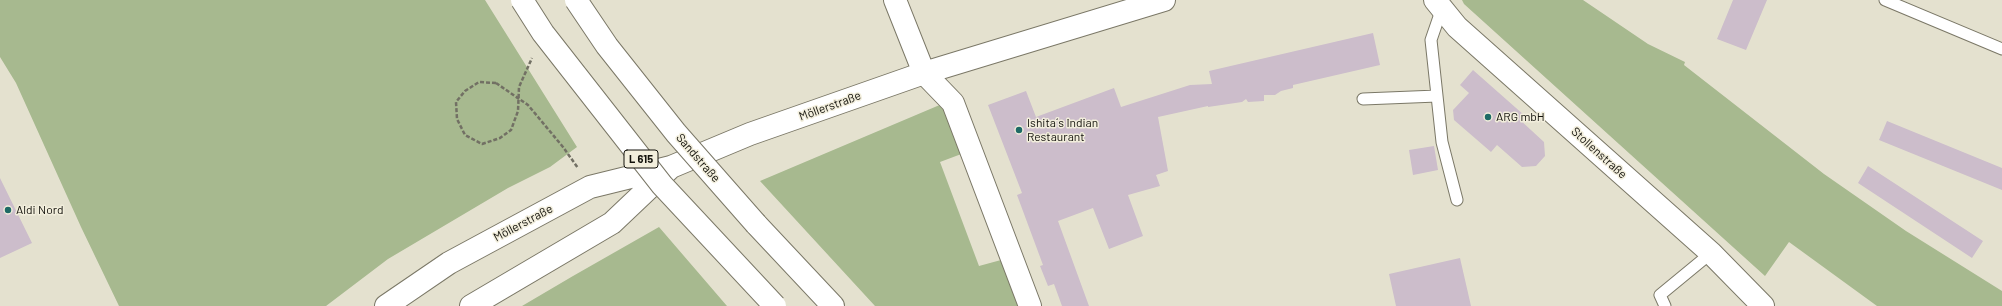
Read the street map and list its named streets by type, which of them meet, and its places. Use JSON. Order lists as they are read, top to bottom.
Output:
{
  "streets": {
    "street": [
      "Möllerstraße",
      "Stollenstraße",
      "Sandstraße",
      "L 615"
    ]
  },
  "places": ["ARG mbH", "Ishita´s Indian Restaurant", "Aldi Nord"]
}
